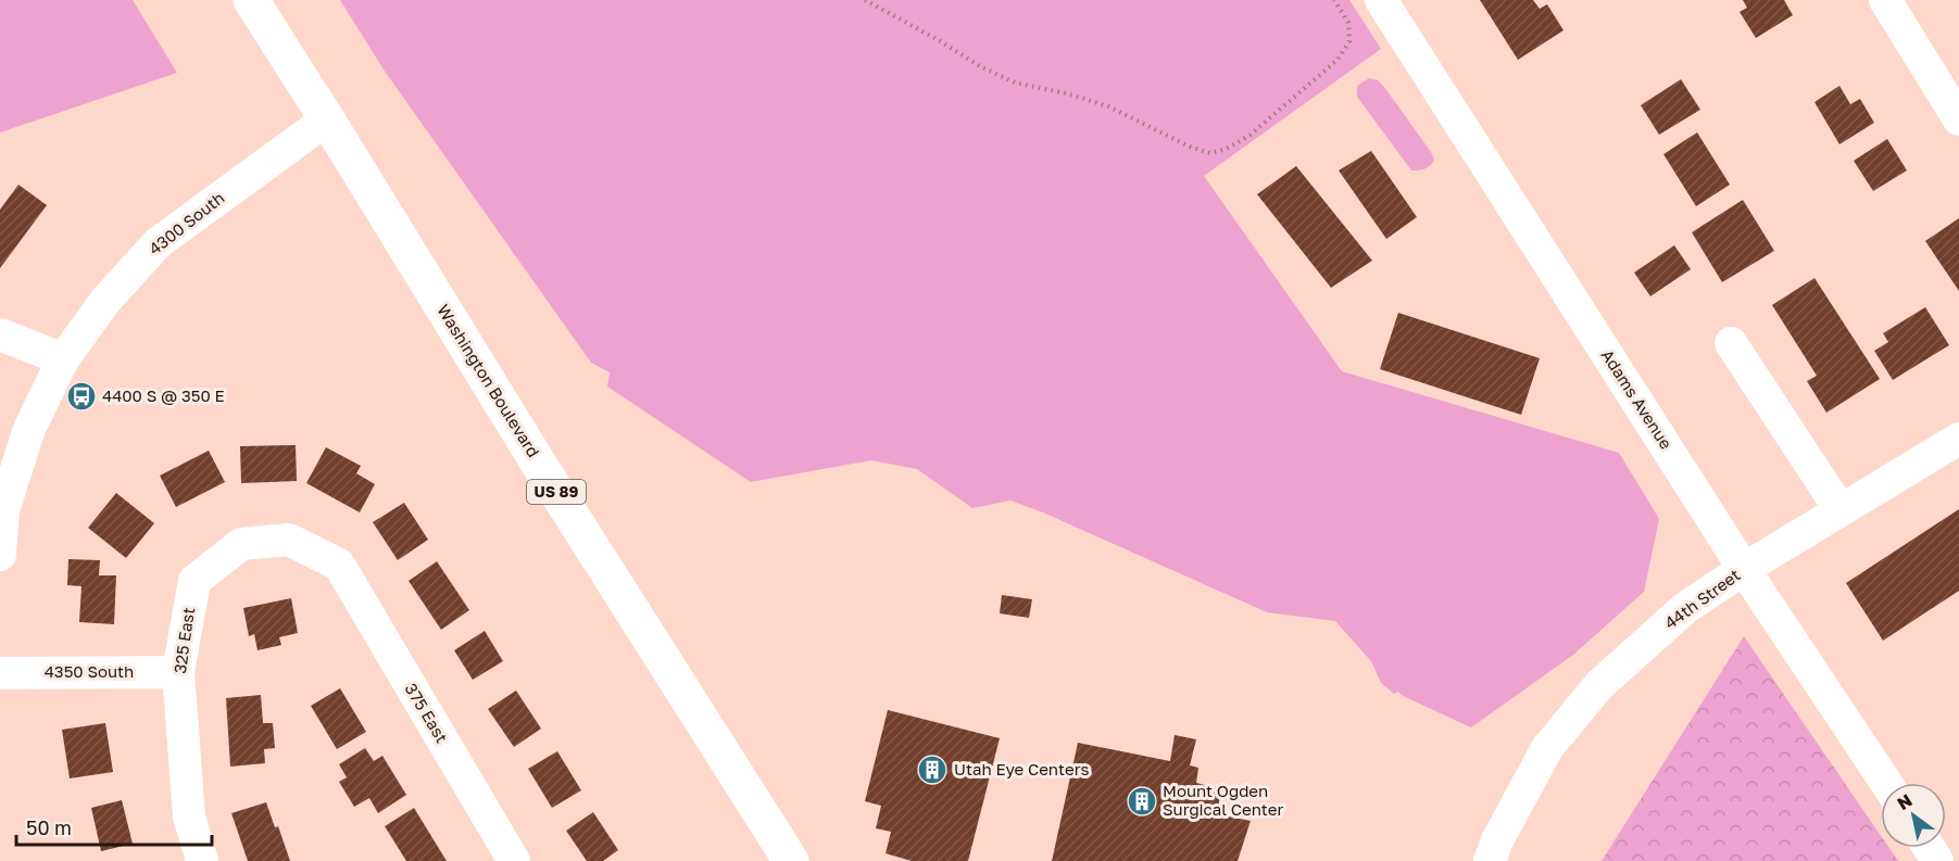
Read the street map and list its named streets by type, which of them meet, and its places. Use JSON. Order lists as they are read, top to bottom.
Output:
{
  "streets": {
    "main road": ["Washington Boulevard", "US 89"],
    "street": [
      "4300 South",
      "Adams Avenue",
      "44th Street",
      "325 East",
      "4350 South",
      "375 East"
    ]
  },
  "crossings": [
    ["4300 South", "Washington Boulevard"],
    ["Adams Avenue", "44th Street"],
    ["325 East", "4350 South"],
    ["325 East", "375 East"]
  ],
  "places": {
    "bus stop": ["4400 S @ 350 E"],
    "building": ["Utah Eye Centers", "Mount Ogden Surgical Center"]
  },
  "scale_bar": "50 m",
  "north": "top left"
}
